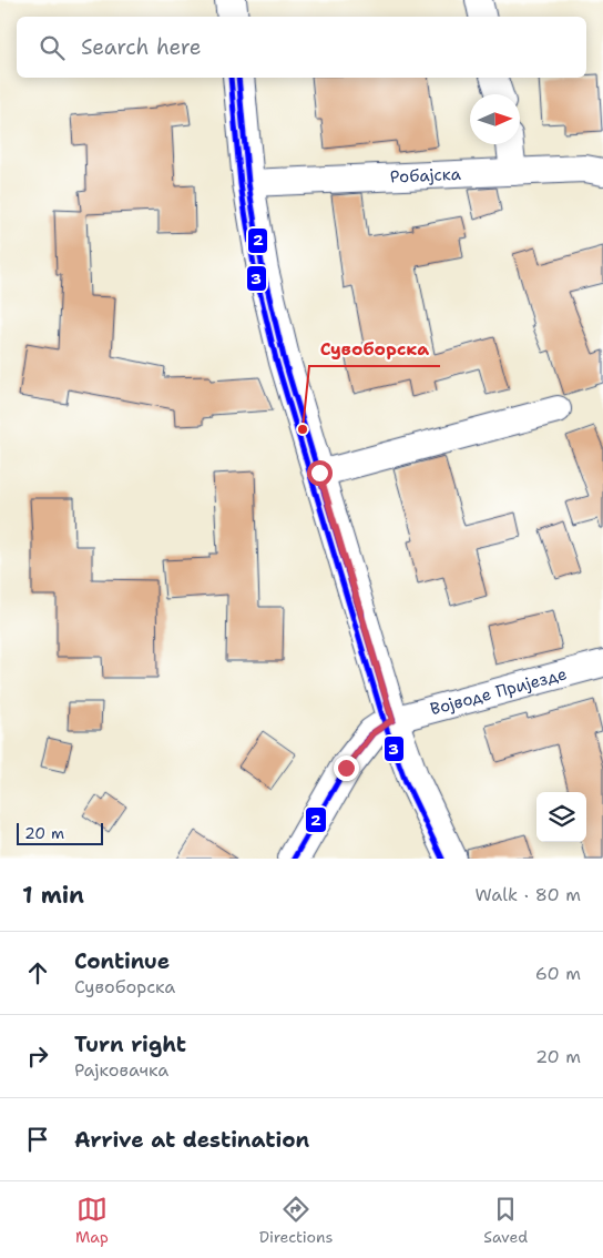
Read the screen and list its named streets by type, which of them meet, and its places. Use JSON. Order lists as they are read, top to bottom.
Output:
{
  "streets": {
    "street": ["Робајска", "Војводе Пријезде"]
  },
  "places": ["Сувоборска"],
  "lines": ["transit line 2", "transit line 3"],
  "scale_bar": "20 m",
  "north": "right",
  "page": {
    "search": "Search here",
    "scale": "20 m",
    "heading": ["1 min", "Walk · 80 m"],
    "list": [
      ["Continue", "Сувоборска", "60 m"],
      ["Turn right", "Рајковачка", "20 m"],
      "Arrive at destination"
    ],
    "nav": ["Map", "Directions", "Saved"]
  }
}
